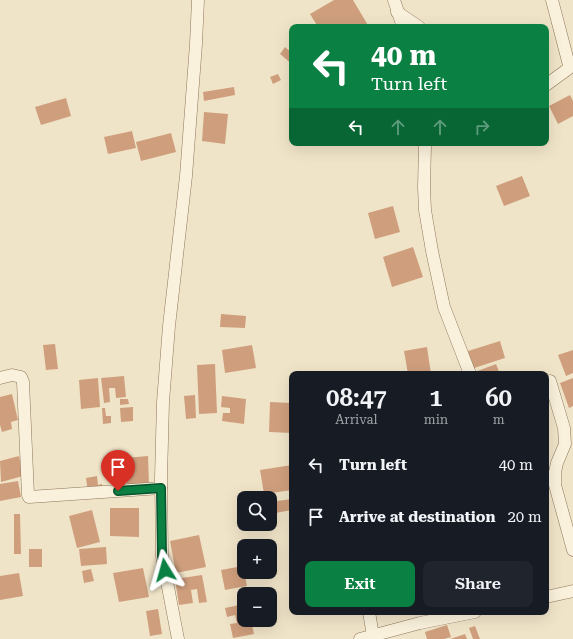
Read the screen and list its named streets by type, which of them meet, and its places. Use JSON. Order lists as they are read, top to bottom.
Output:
{
  "page": {
    "turn": ["40 m", "Turn left"],
    "eta": [
      "08:47",
      "Arrival",
      "1",
      "min",
      "60",
      "m"
    ],
    "list": [
      {
        "name": "Turn left",
        "value": "40 m"
      },
      {
        "name": "Arrive at destination",
        "value": "20 m"
      }
    ],
    "map_buttons": ["+", "−"],
    "buttons": ["Exit", "Share"]
  }
}
